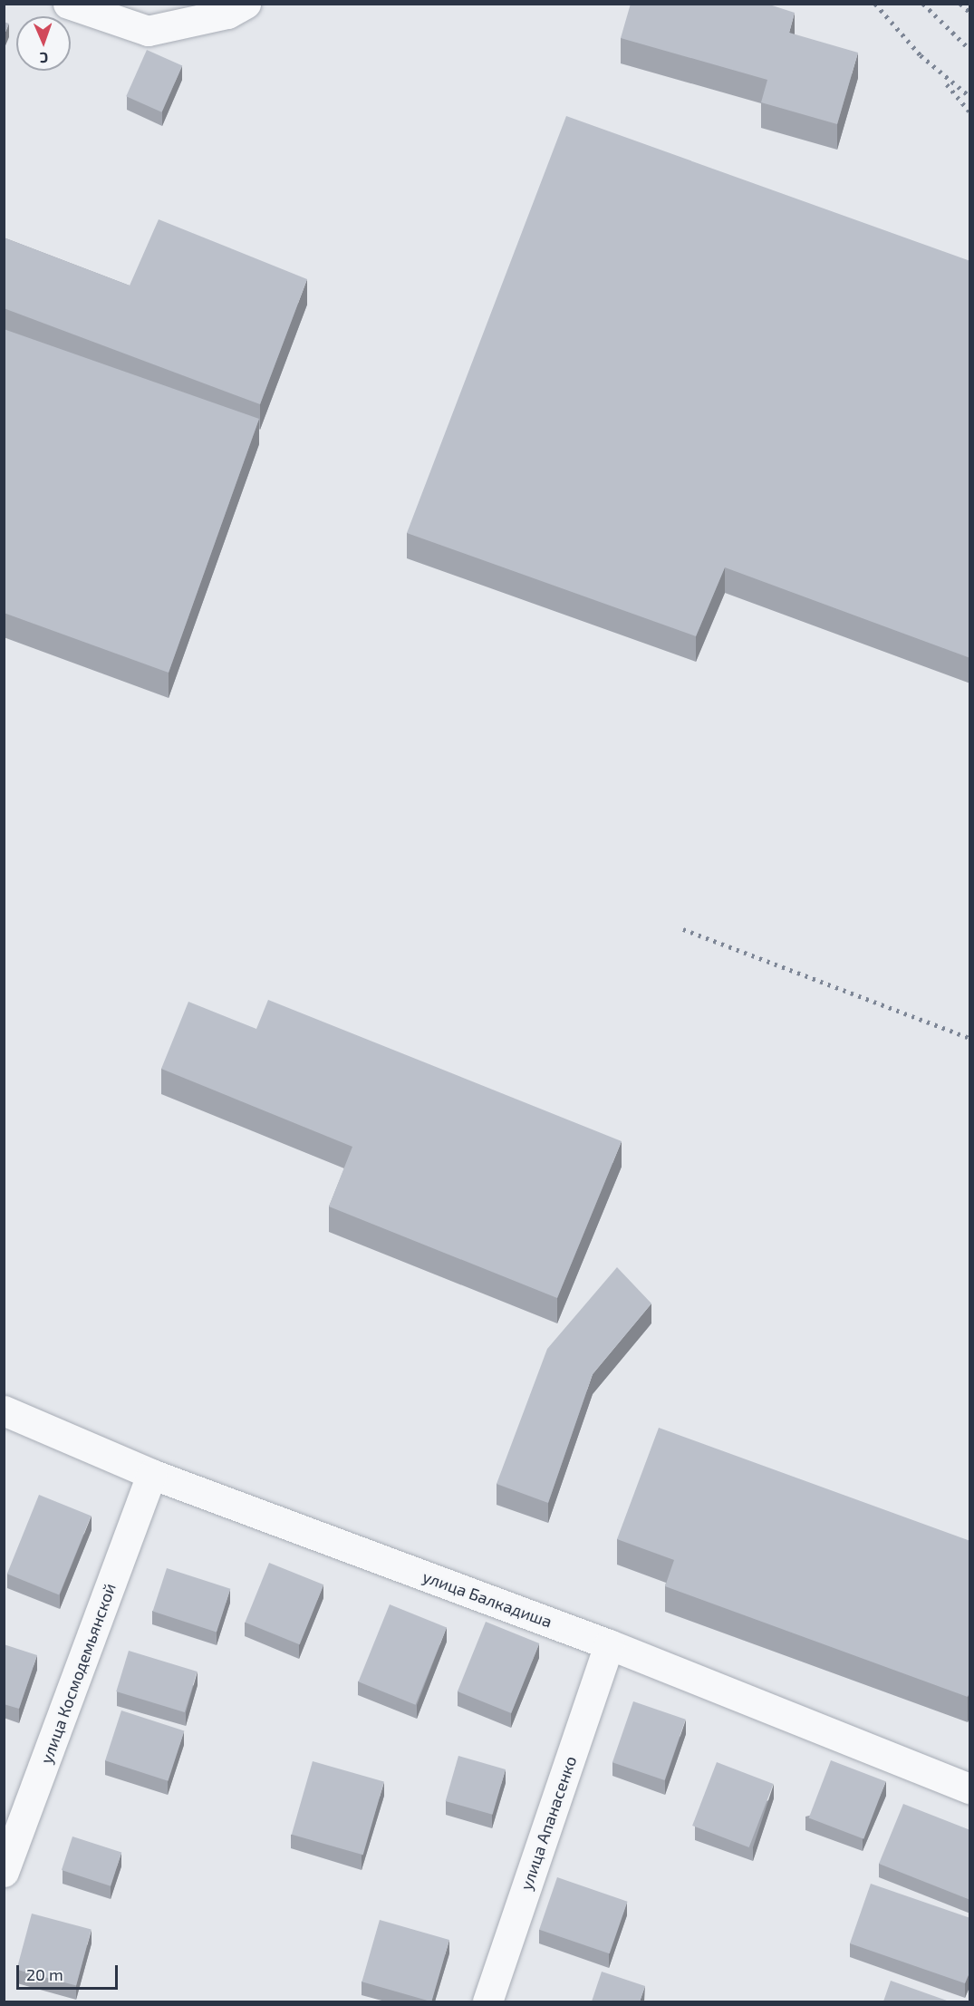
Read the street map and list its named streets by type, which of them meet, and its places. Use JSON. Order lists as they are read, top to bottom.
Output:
{
  "streets": {
    "street": ["улица Балкадиша", "улица Космодемьянской", "улица Апанасенко"]
  },
  "crossings": [
    ["улица Балкадиша", "улица Космодемьянской"],
    ["улица Балкадиша", "улица Апанасенко"]
  ],
  "scale_bar": "20 m",
  "north": "bottom"
}
